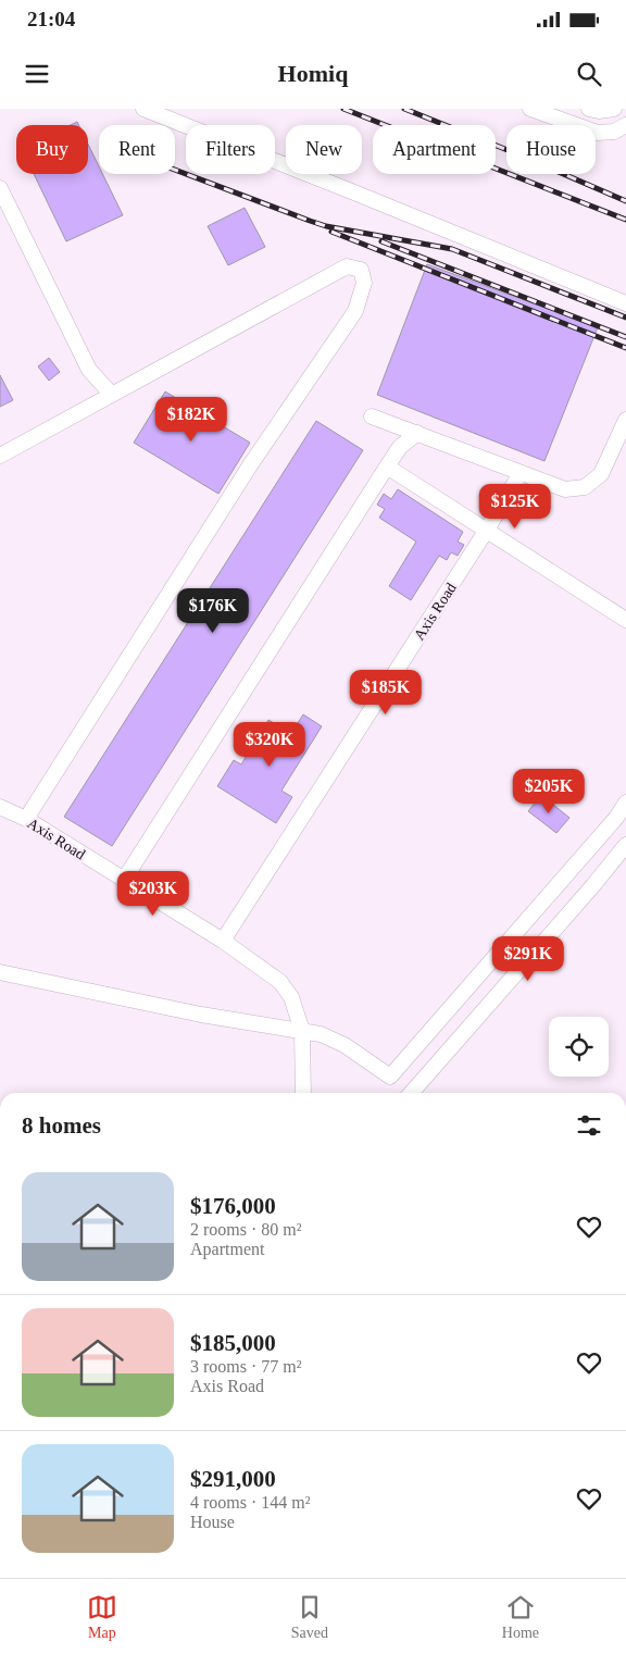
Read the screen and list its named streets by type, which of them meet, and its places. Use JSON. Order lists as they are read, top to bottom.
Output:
{
  "streets": {
    "street": ["Axis Road"]
  },
  "page": {
    "status": "21:04",
    "header": "Homiq",
    "chip": [
      "Buy",
      "Rent",
      "Filters",
      "New",
      "Apartment",
      "House"
    ],
    "price": [
      "$182K",
      "$125K",
      "$176K",
      "$185K",
      "$320K",
      "$205K",
      "$203K",
      "$291K"
    ],
    "heading": "8 homes",
    "list": [
      {
        "name": "$176,000",
        "note": "2 rooms · 80 m² · Apartment"
      },
      {
        "name": "$185,000",
        "note": "3 rooms · 77 m² · Axis Road"
      },
      {
        "name": "$291,000",
        "note": "4 rooms · 144 m² · House"
      }
    ],
    "tabs": ["Map", "Saved", "Home"]
  }
}
